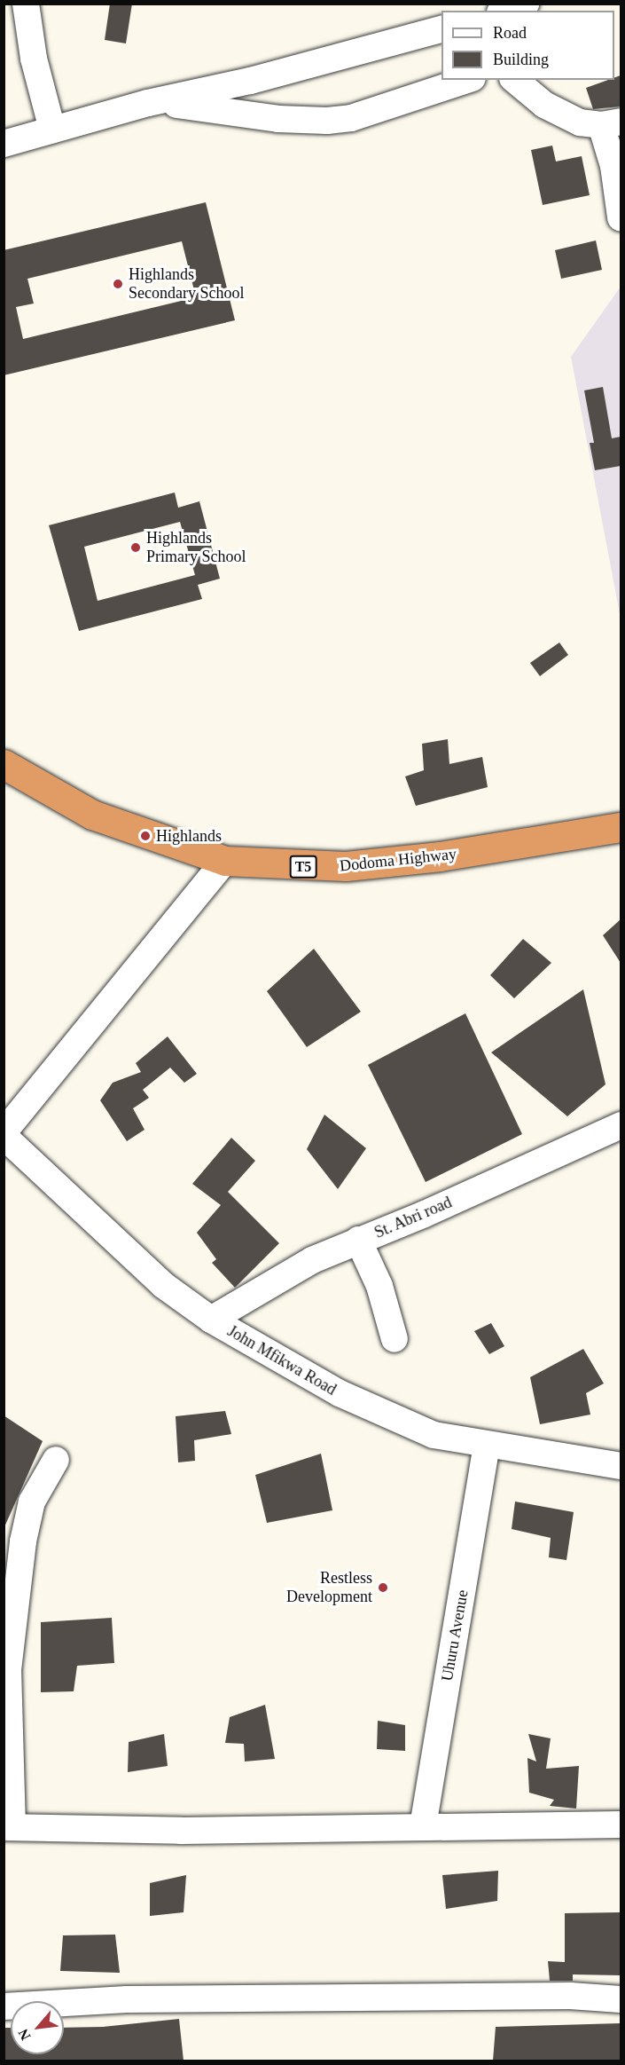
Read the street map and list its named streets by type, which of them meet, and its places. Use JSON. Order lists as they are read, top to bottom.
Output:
{
  "streets": {
    "highway": ["Dodoma Highway", "T5"],
    "street": ["St. Abri road", "John Mfikwa Road", "Uhuru Avenue"]
  },
  "crossings": [
    ["St. Abri road", "John Mfikwa Road"],
    ["John Mfikwa Road", "Uhuru Avenue"]
  ],
  "places": [
    "Highlands Secondary School",
    "Highlands Primary School",
    "Highlands",
    "Restless Development"
  ],
  "legend": ["Road", "Building"],
  "north": "bottom left"
}
